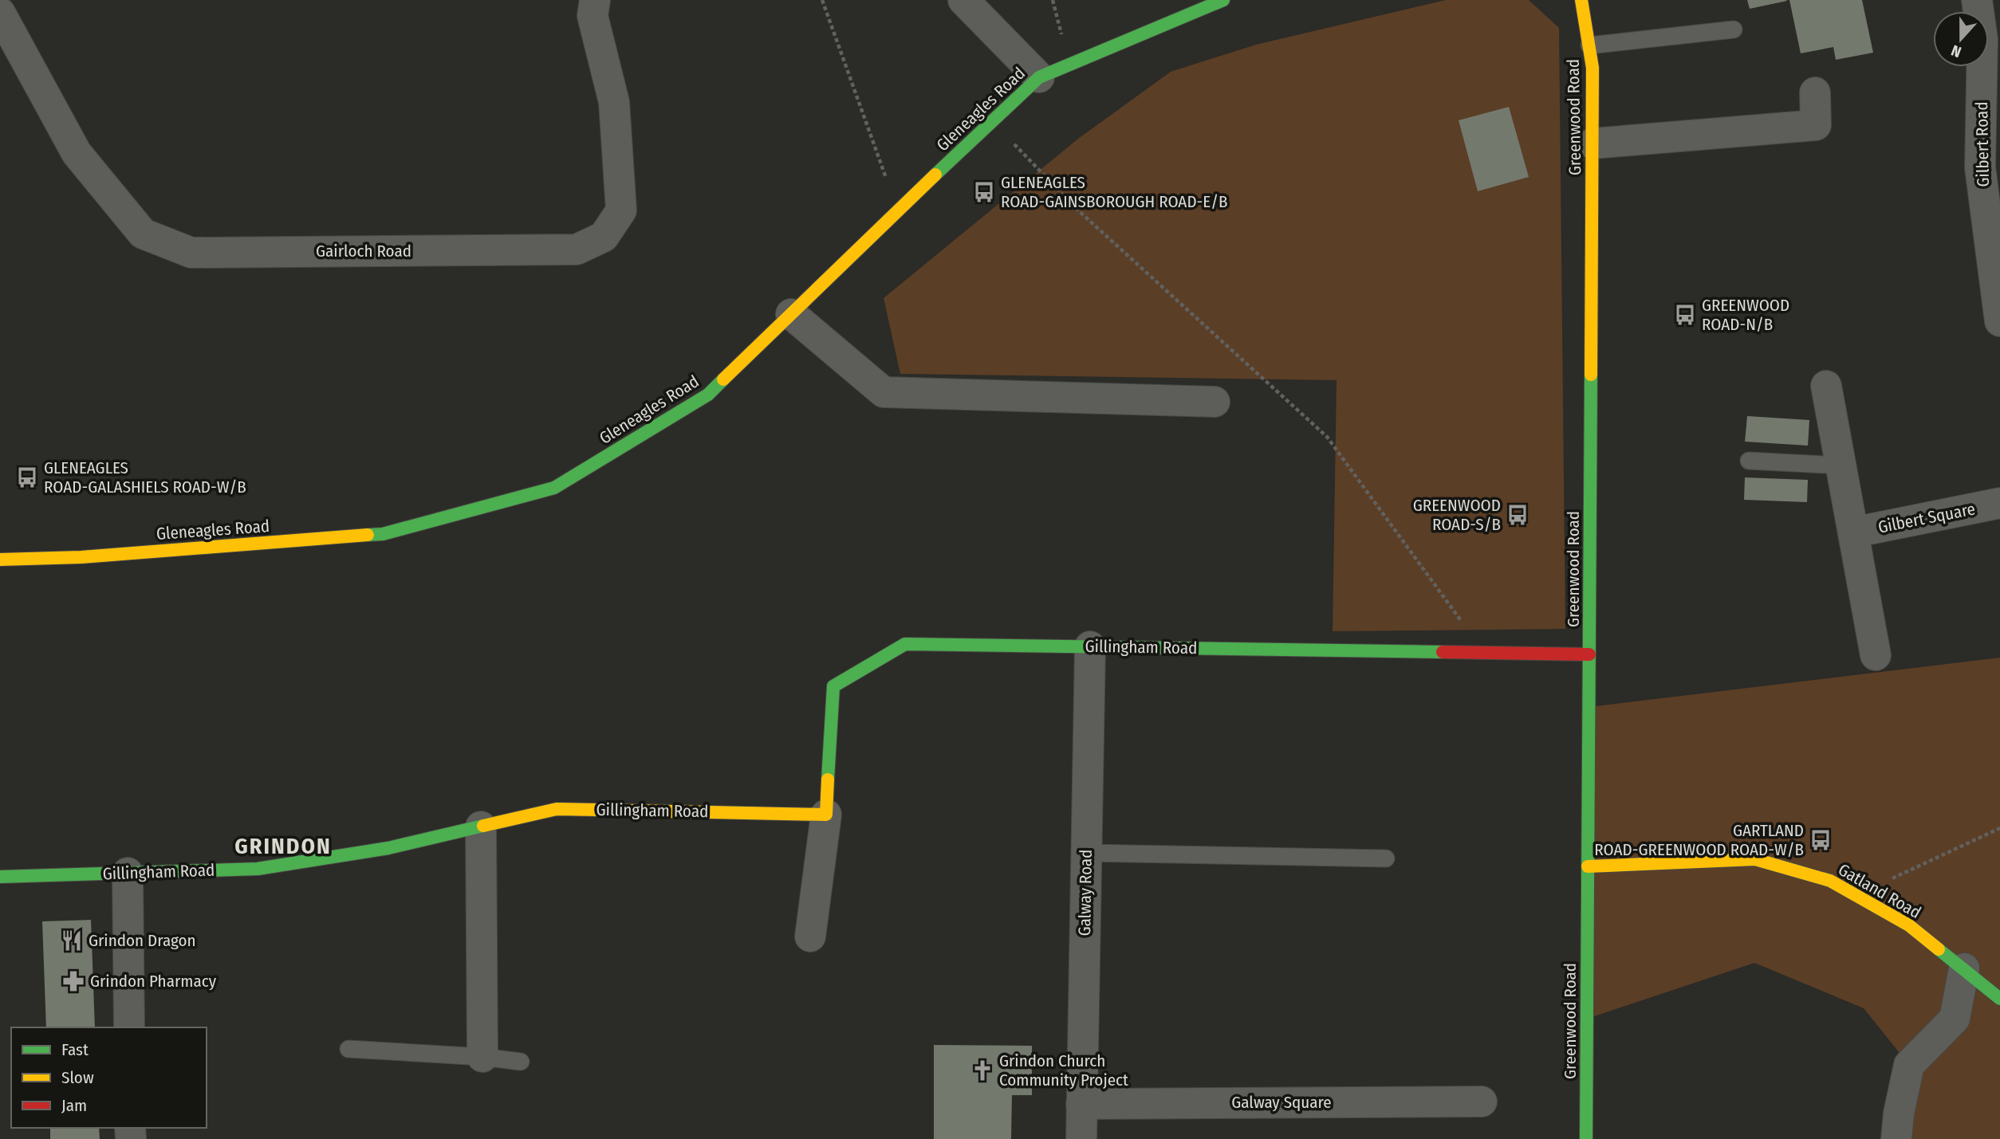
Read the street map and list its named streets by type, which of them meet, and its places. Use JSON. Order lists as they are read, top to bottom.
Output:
{
  "streets": {
    "street": [
      "Gleneagles Road",
      "Greenwood Road",
      "Gilbert Road",
      "Gairloch Road",
      "Gilbert Square",
      "Gillingham Road",
      "Gatland Road",
      "Galway Road",
      "Galway Square"
    ]
  },
  "crossings": [
    ["Greenwood Road", "Gillingham Road"],
    ["Greenwood Road", "Gatland Road"],
    ["Gillingham Road", "Galway Road"],
    ["Galway Road", "Galway Square"]
  ],
  "districts": ["GRINDON"],
  "places": {
    "bus stop": [
      "GLENEAGLES ROAD-GAINSBOROUGH ROAD-E/B",
      "GREENWOOD ROAD-N/B",
      "GLENEAGLES ROAD-GALASHIELS ROAD-W/B",
      "GREENWOOD ROAD-S/B",
      "GARTLAND ROAD-GREENWOOD ROAD-W/B"
    ],
    "restaurant": ["Grindon Dragon"],
    "pharmacy": ["Grindon Pharmacy"],
    "church": ["Grindon Church Community Project"]
  },
  "legend": ["Fast", "Slow", "Jam"],
  "north": "bottom"
}
